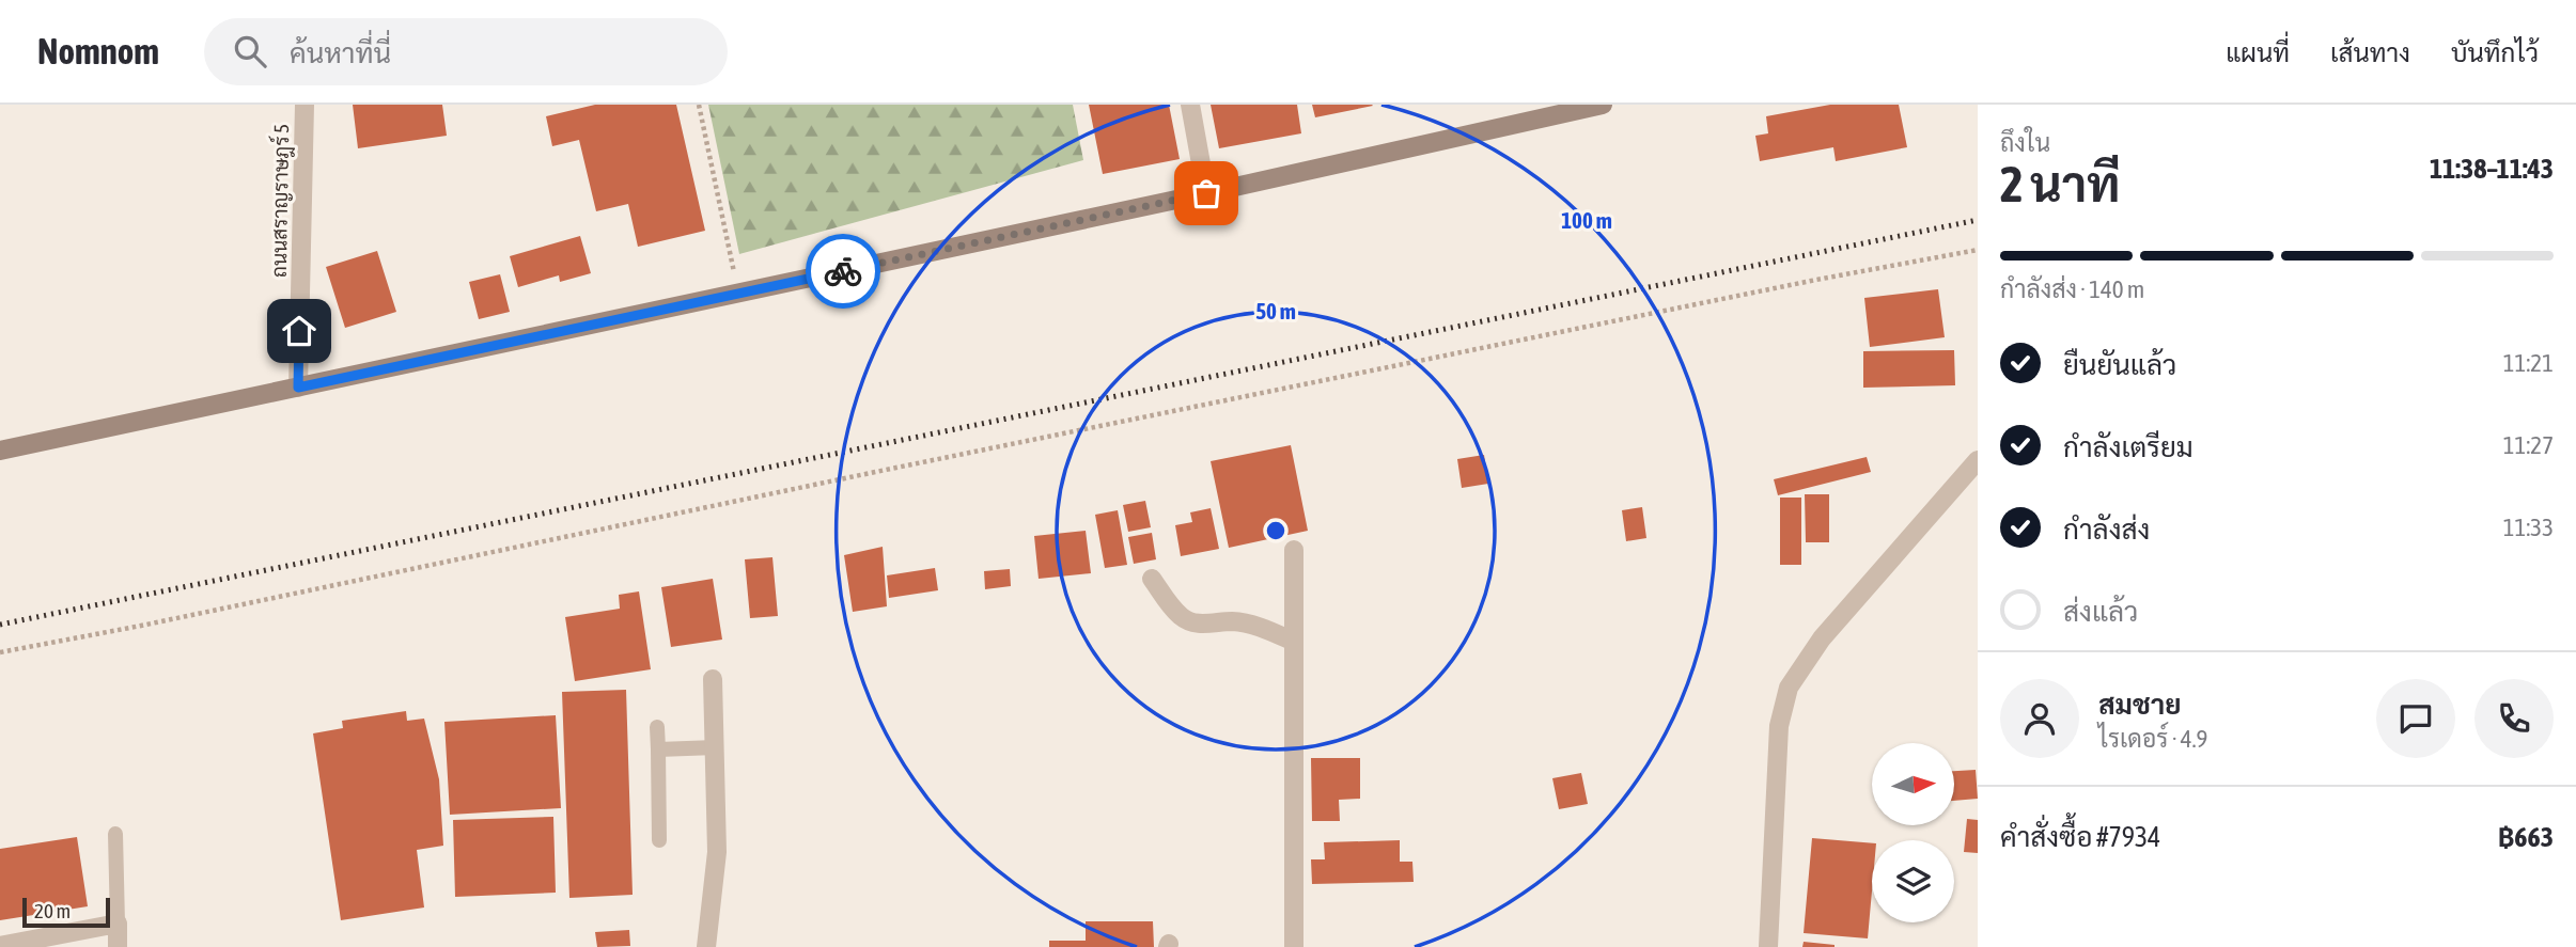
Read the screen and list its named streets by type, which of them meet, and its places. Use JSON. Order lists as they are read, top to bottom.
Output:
{
  "streets": {
    "street": ["ถนนสราญราษฎร์ 5"]
  },
  "scale_bar": "20 m",
  "north": "right",
  "page": {
    "header": "Nomnom",
    "search": "ค้นหาที่นี่",
    "nav": ["แผนที่", "เส้นทาง", "บันทึกไว้"],
    "heading": ["2 นาที", "ถึงใน", "11:38–11:43"],
    "panel": [
      "สมชาย",
      "ไรเดอร์ · 4.9",
      "คำสั่งซื้อ #7934",
      "฿663"
    ],
    "bar": "กำลังส่ง · 140 m",
    "list": [
      ["ยืนยันแล้ว", "11:21"],
      ["กำลังเตรียม", "11:27"],
      ["กำลังส่ง", "11:33"],
      "ส่งแล้ว"
    ],
    "scale": "20 m"
  },
  "rings": ["100 m", "50 m"]
}
